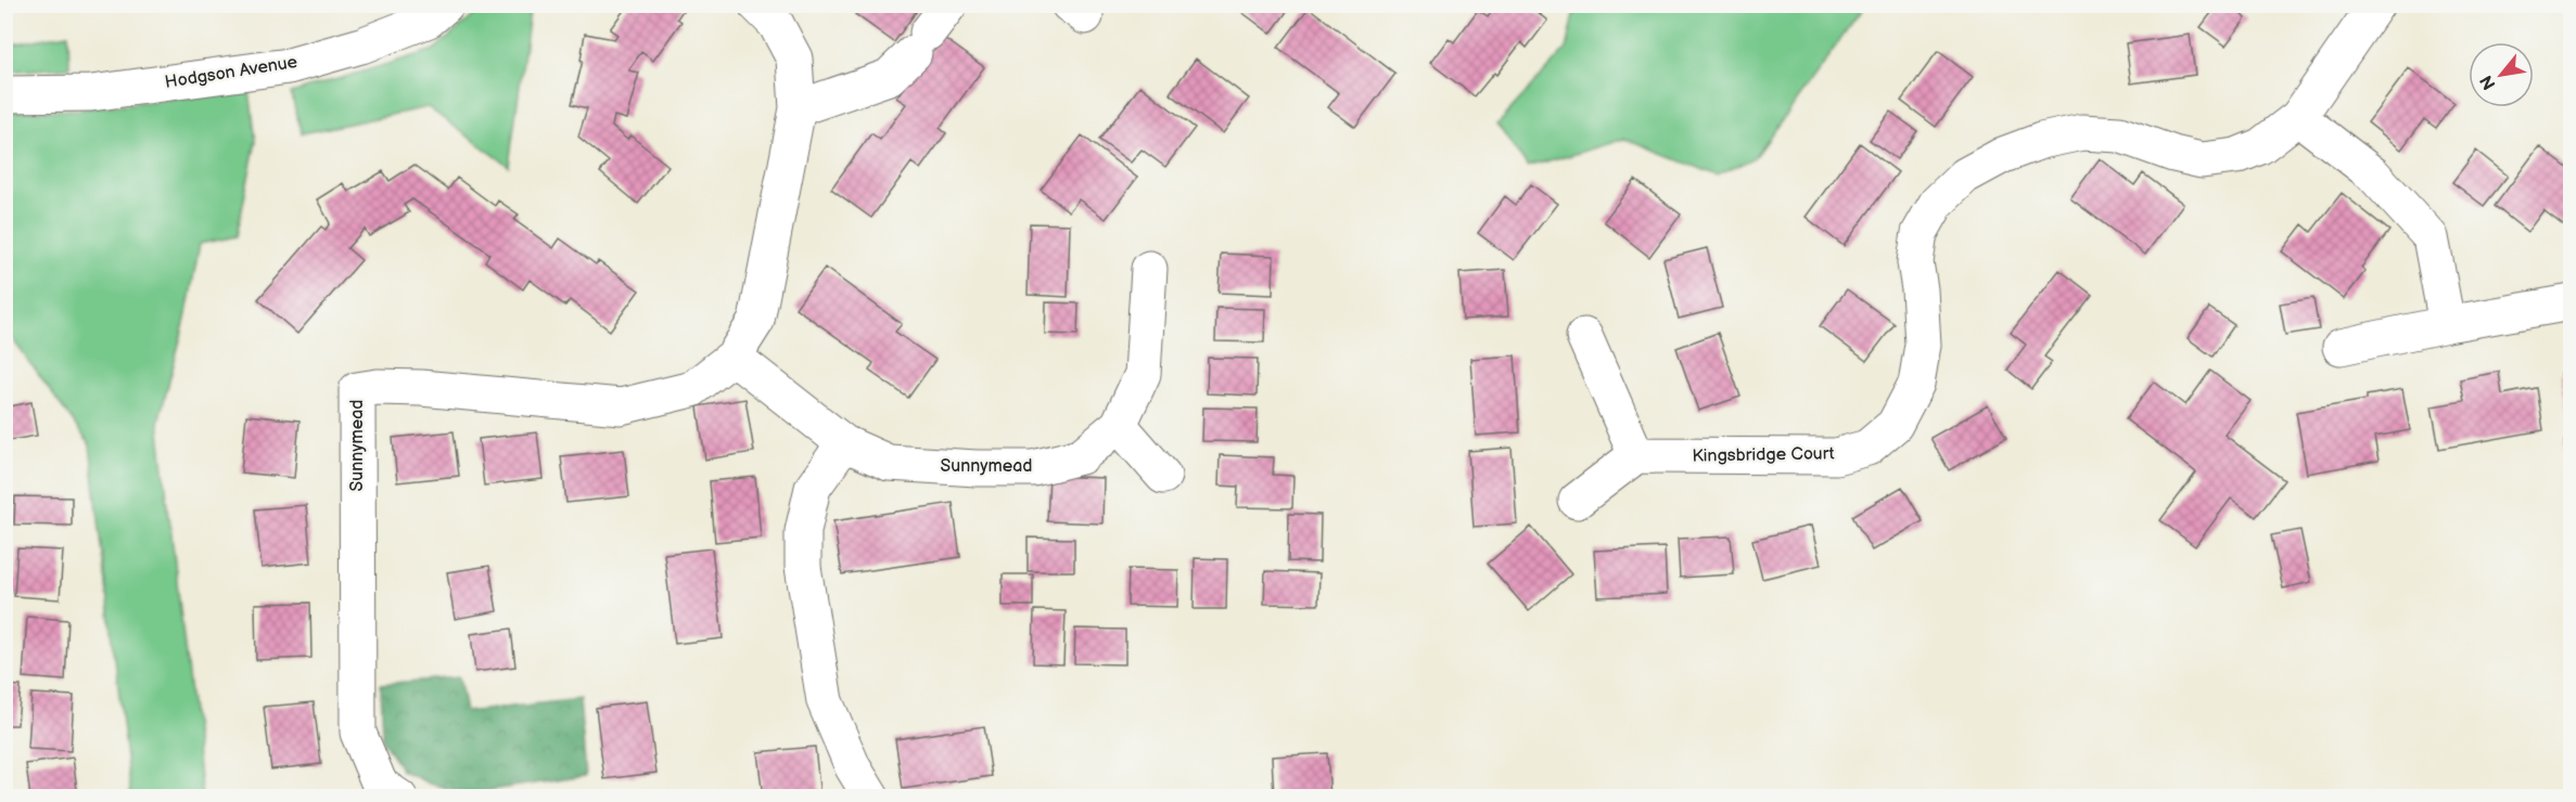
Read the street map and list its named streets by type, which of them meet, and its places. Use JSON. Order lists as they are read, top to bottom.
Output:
{
  "streets": {
    "street": ["Hodgson Avenue", "Sunnymead", "Kingsbridge Court"]
  },
  "north": "bottom left"
}
